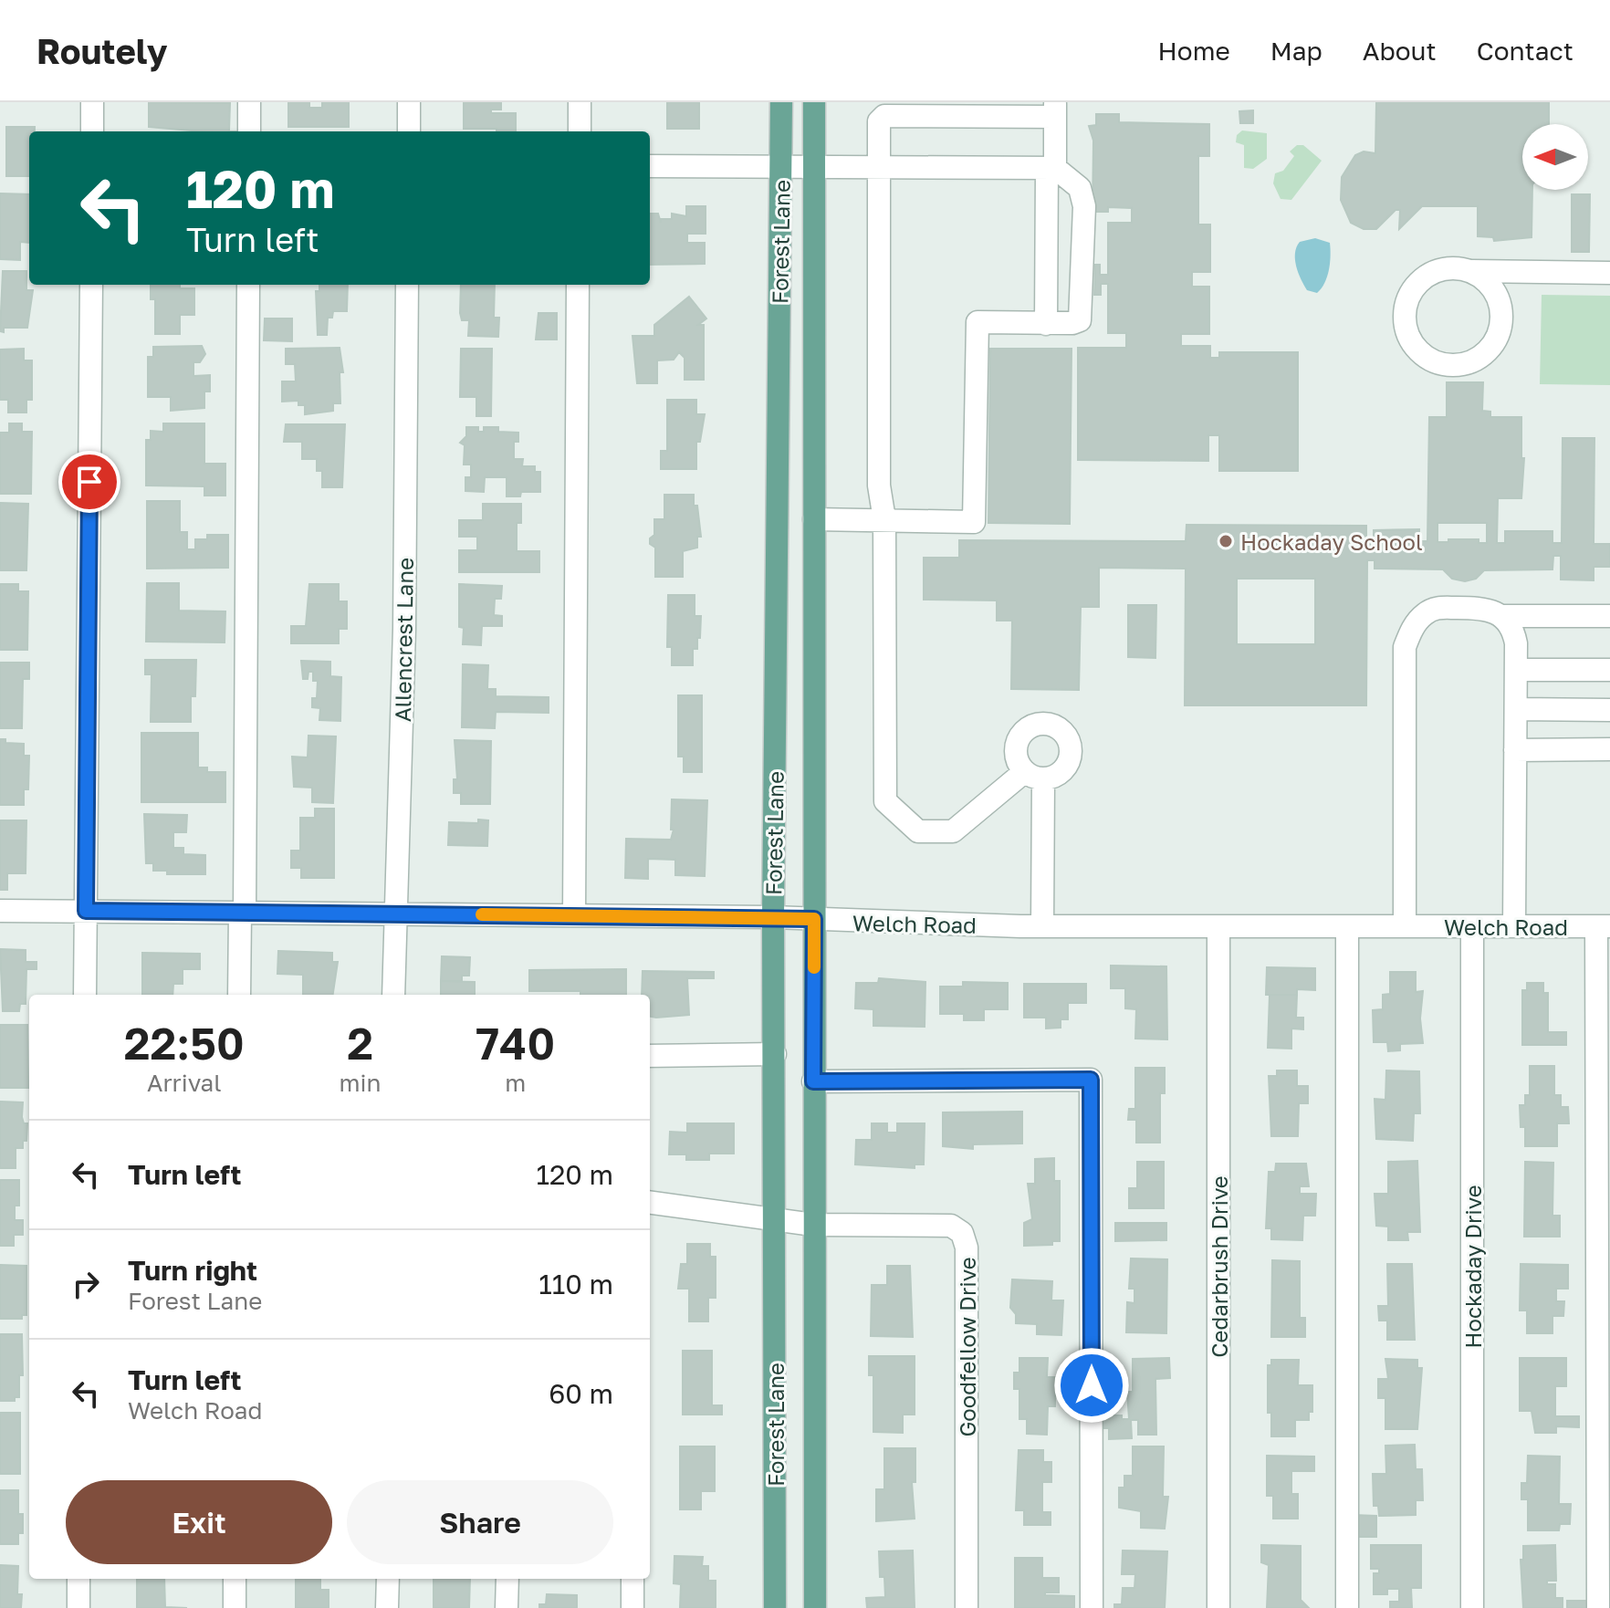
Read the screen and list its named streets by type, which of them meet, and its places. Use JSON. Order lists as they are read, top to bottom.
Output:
{
  "streets": {
    "main road": ["Forest Lane"],
    "street": [
      "Allencrest Lane",
      "Welch Road",
      "Cedarbrush Drive",
      "Hockaday Drive",
      "Goodfellow Drive"
    ]
  },
  "crossings": [
    ["Forest Lane", "Welch Road"],
    ["Forest Lane", "Goodfellow Drive"],
    ["Allencrest Lane", "Welch Road"],
    ["Welch Road", "Cedarbrush Drive"],
    ["Welch Road", "Hockaday Drive"]
  ],
  "places": ["Hockaday School"],
  "north": "left",
  "page": {
    "header": "Routely",
    "nav": [
      "Home",
      "Map",
      "About",
      "Contact"
    ],
    "turn": ["120 m", "Turn left"],
    "eta": [
      "22:50",
      "Arrival",
      "2",
      "min",
      "740",
      "m"
    ],
    "list": [
      {
        "name": "Turn left",
        "value": "120 m"
      },
      {
        "name": "Turn right",
        "note": "Forest Lane",
        "value": "110 m"
      },
      {
        "name": "Turn left",
        "note": "Welch Road",
        "value": "60 m"
      }
    ],
    "buttons": ["Exit", "Share"]
  }
}
